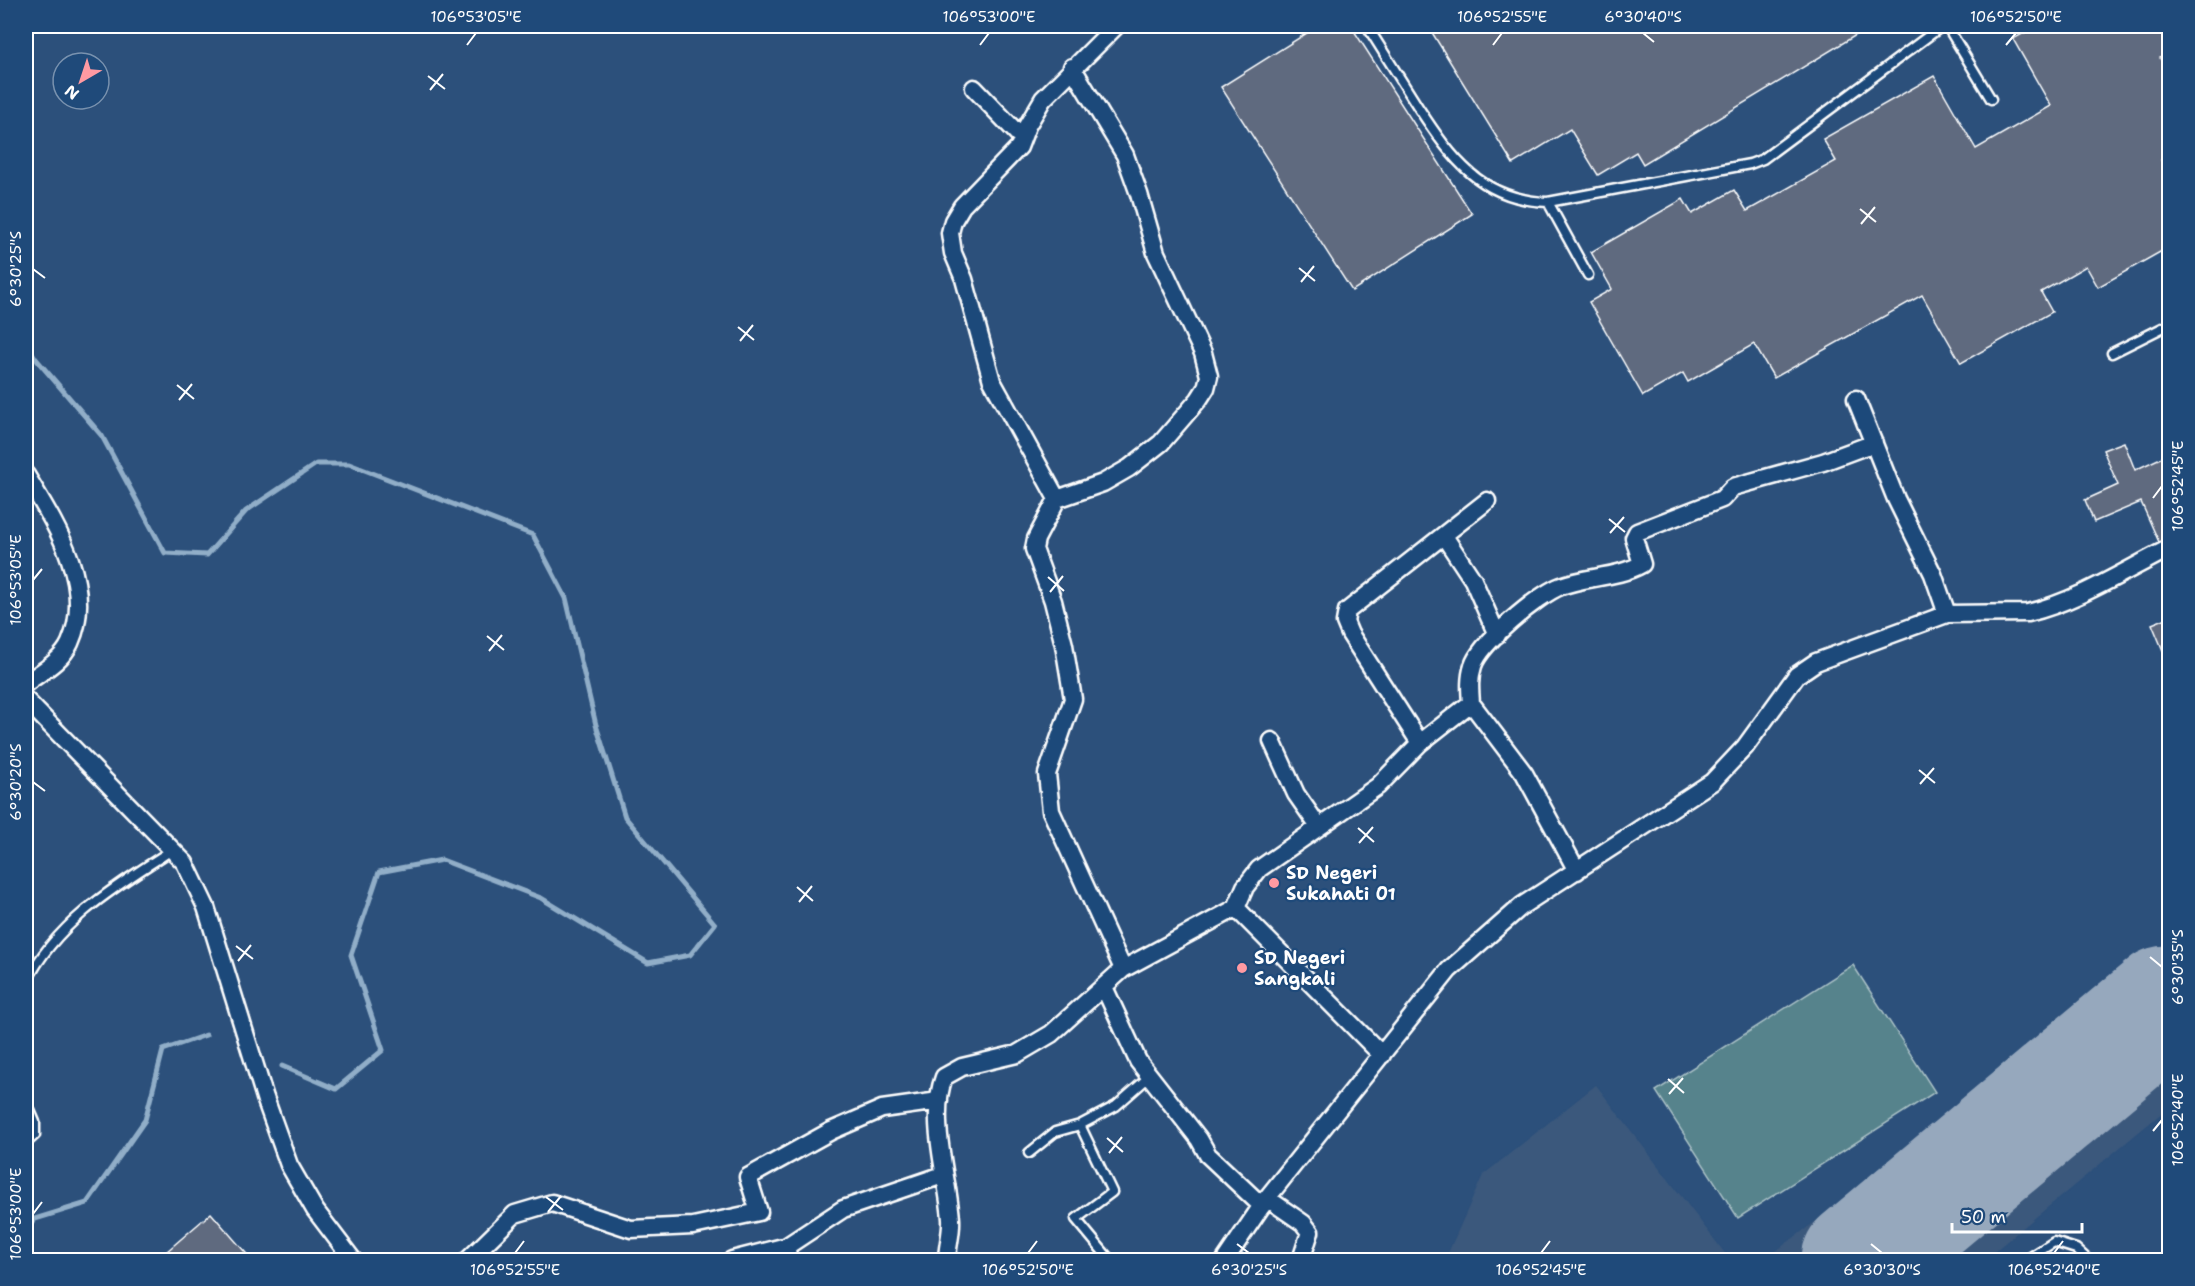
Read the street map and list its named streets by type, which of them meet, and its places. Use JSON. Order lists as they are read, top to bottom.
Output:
{
  "places": ["SD Negeri Sukahati 01", "SD Negeri Sangkali"],
  "scale_bar": "50 m",
  "north": "bottom left",
  "coordinates": [
    "106°53'05\"E",
    "106°53'00\"E",
    "106°52'55\"E",
    "6°30'40\"S",
    "106°52'50\"E",
    "6°30'25\"S",
    "106°52'45\"E",
    "6°30'20\"S",
    "6°30'35\"S",
    "106°52'40\"E",
    "6°30'30\"S"
  ]
}
